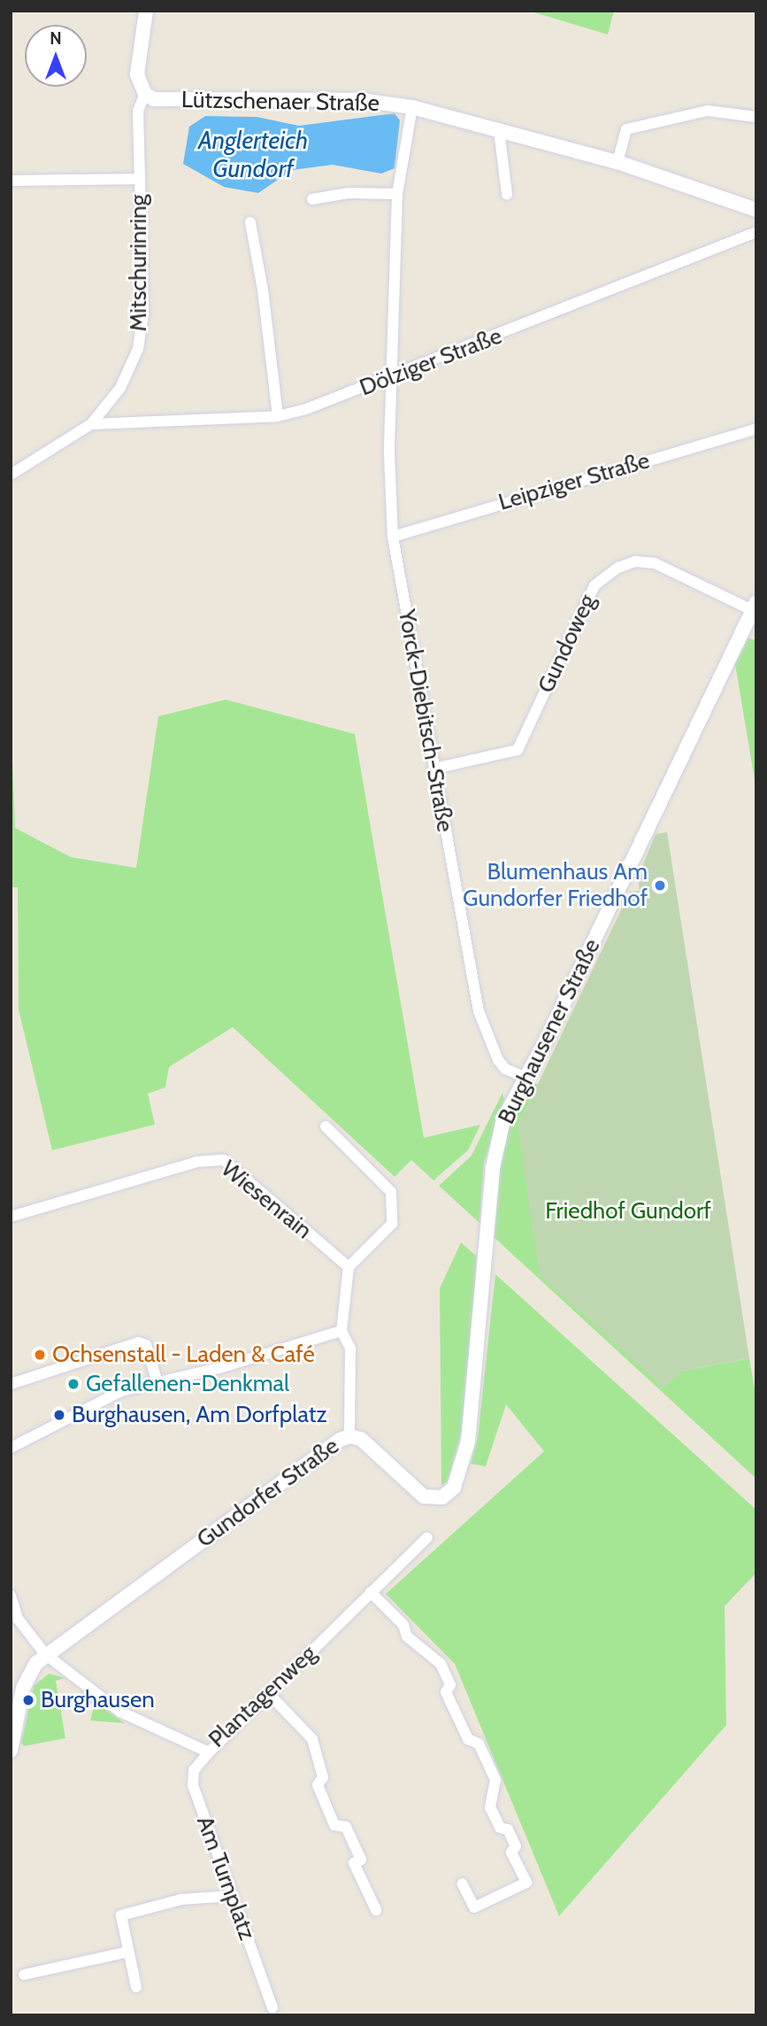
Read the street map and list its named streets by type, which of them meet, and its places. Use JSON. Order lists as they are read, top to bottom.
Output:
{
  "streets": {
    "street": [
      "Lützschenaer Straße",
      "Mitschurinring",
      "Dölziger Straße",
      "Leipziger Straße",
      "Gundoweg",
      "Yorck-Diebitsch-Straße",
      "Burghausener Straße",
      "Wiesenrain",
      "Gundorfer Straße",
      "Plantagenweg",
      "Am Turnplatz"
    ]
  },
  "crossings": [
    ["Lützschenaer Straße", "Mitschurinring"],
    ["Lützschenaer Straße", "Yorck-Diebitsch-Straße"],
    ["Mitschurinring", "Dölziger Straße"],
    ["Dölziger Straße", "Yorck-Diebitsch-Straße"],
    ["Leipziger Straße", "Yorck-Diebitsch-Straße"],
    ["Gundoweg", "Yorck-Diebitsch-Straße"],
    ["Gundoweg", "Burghausener Straße"],
    ["Yorck-Diebitsch-Straße", "Burghausener Straße"],
    ["Burghausener Straße", "Gundorfer Straße"],
    ["Gundorfer Straße", "Plantagenweg"],
    ["Plantagenweg", "Am Turnplatz"]
  ],
  "water": ["Anglerteich Gundorf"],
  "parks": ["Friedhof Gundorf"],
  "places": [
    "Blumenhaus Am Gundorfer Friedhof",
    "Ochsenstall - Laden & Café",
    "Gefallenen-Denkmal",
    "Burghausen, Am Dorfplatz",
    "Burghausen"
  ],
  "north": "top"
}
